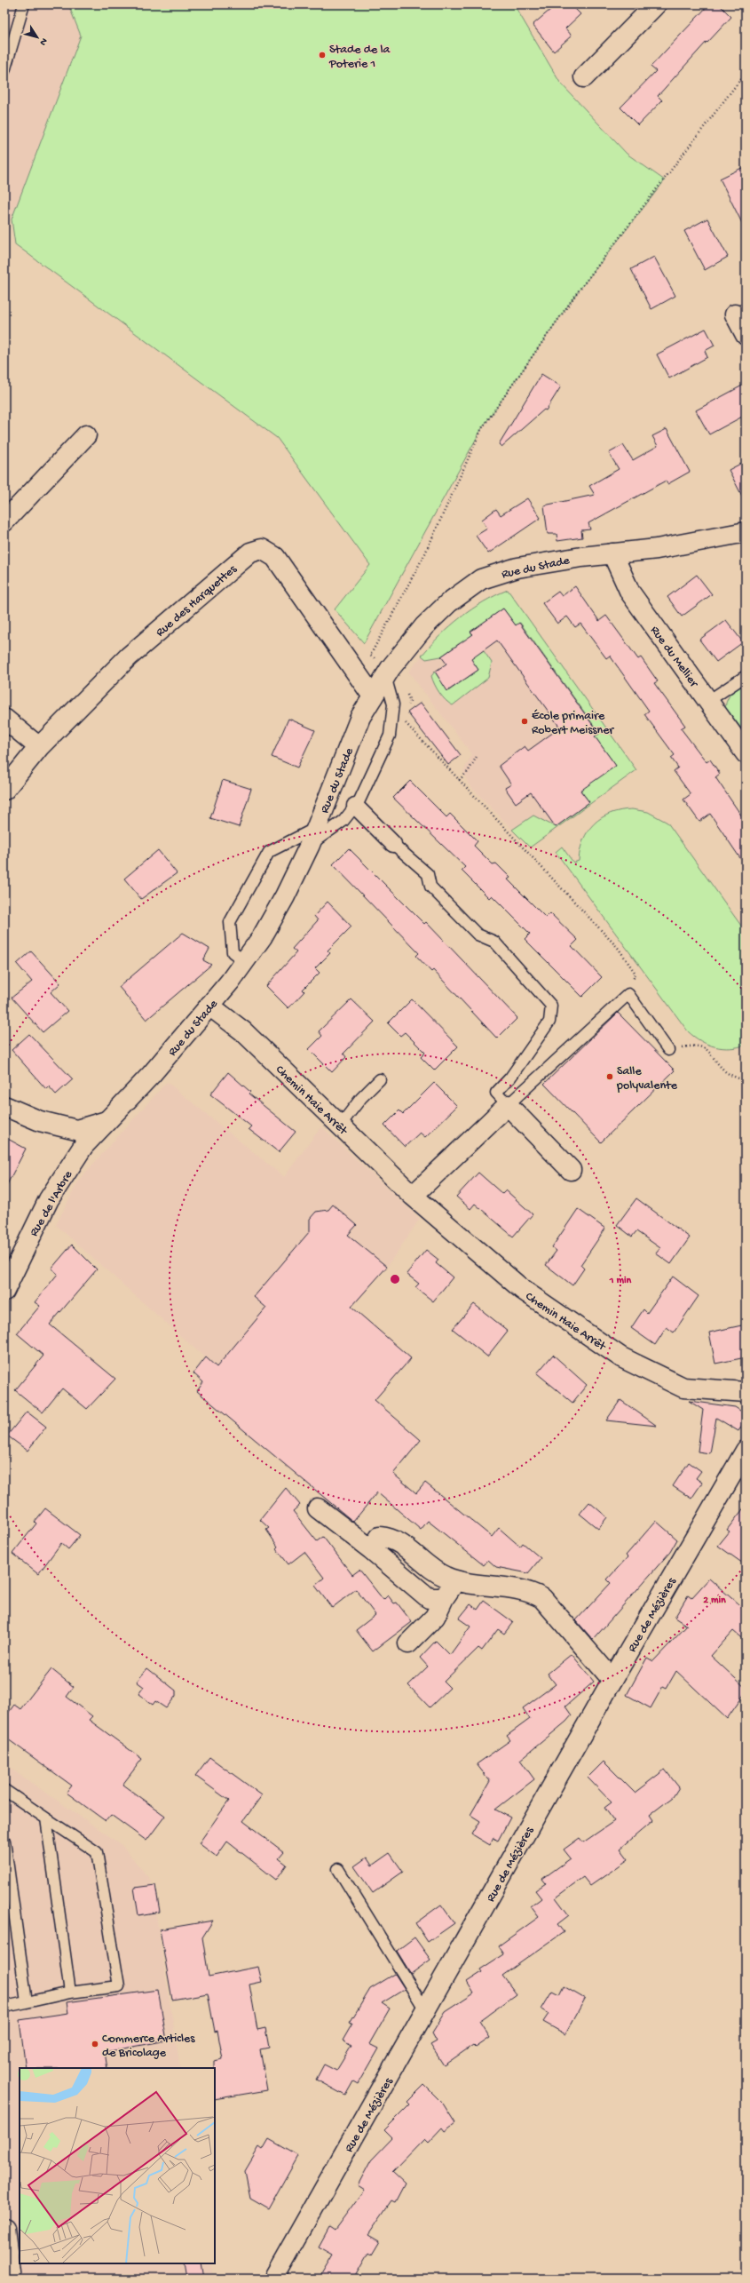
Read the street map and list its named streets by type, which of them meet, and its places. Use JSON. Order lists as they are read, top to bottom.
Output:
{
  "streets": {
    "street": [
      "Rue du Stade",
      "Rue des Harquettes",
      "Rue du Mellier",
      "Chemin Haie Arrêt",
      "Rue de l'Arbre",
      "Rue de Mézières"
    ]
  },
  "crossings": [
    ["Rue du Stade", "Rue des Harquettes"],
    ["Rue du Stade", "Rue du Mellier"],
    ["Rue du Stade", "Chemin Haie Arrêt"],
    ["Rue du Stade", "Rue de l'Arbre"]
  ],
  "places": [
    "Stade de la Poterie 1",
    "École primaire Robert Meissner",
    "Salle polyvalente",
    "Commerce Articles de Bricolage"
  ],
  "north": "bottom right",
  "rings": ["1 min", "2 min"]
}
